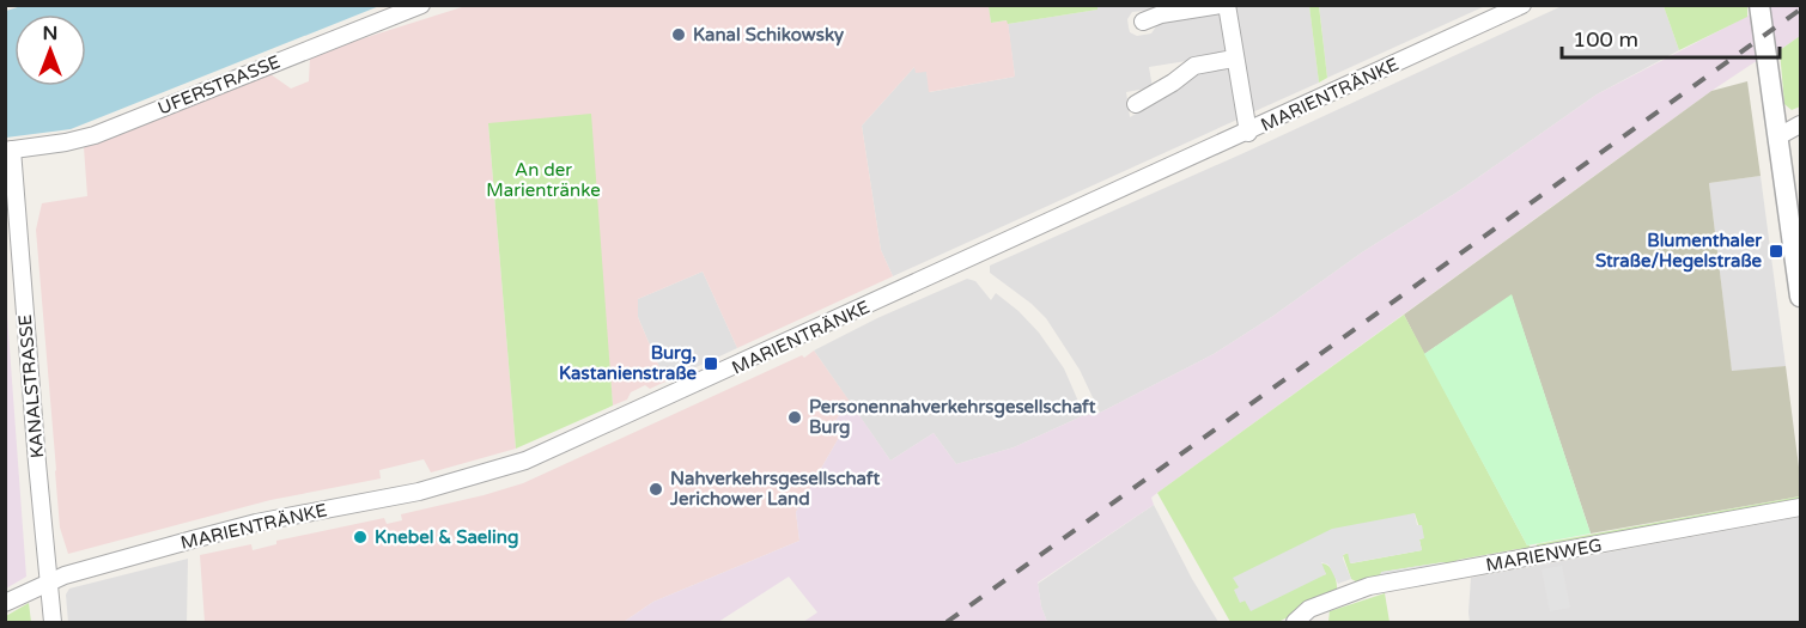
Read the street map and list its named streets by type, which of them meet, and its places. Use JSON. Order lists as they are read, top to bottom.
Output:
{
  "streets": {
    "street": [
      "UFERSTRASSE",
      "MARIENTRÄNKE",
      "KANALSTRASSE",
      "MARIENWEG"
    ]
  },
  "crossings": [
    ["UFERSTRASSE", "KANALSTRASSE"],
    ["MARIENTRÄNKE", "KANALSTRASSE"]
  ],
  "parks": ["An der Marientränke"],
  "places": {
    "other": [
      "Kanal Schikowsky",
      "Personennahverkehrsgesellschaft Burg",
      "Nahverkehrsgesellschaft Jerichower Land",
      "Knebel & Saeling"
    ],
    "transit": ["Blumenthaler Straße/Hegelstraße", "Burg, Kastanienstraße"]
  },
  "scale_bar": "100 m",
  "north": "top"
}
